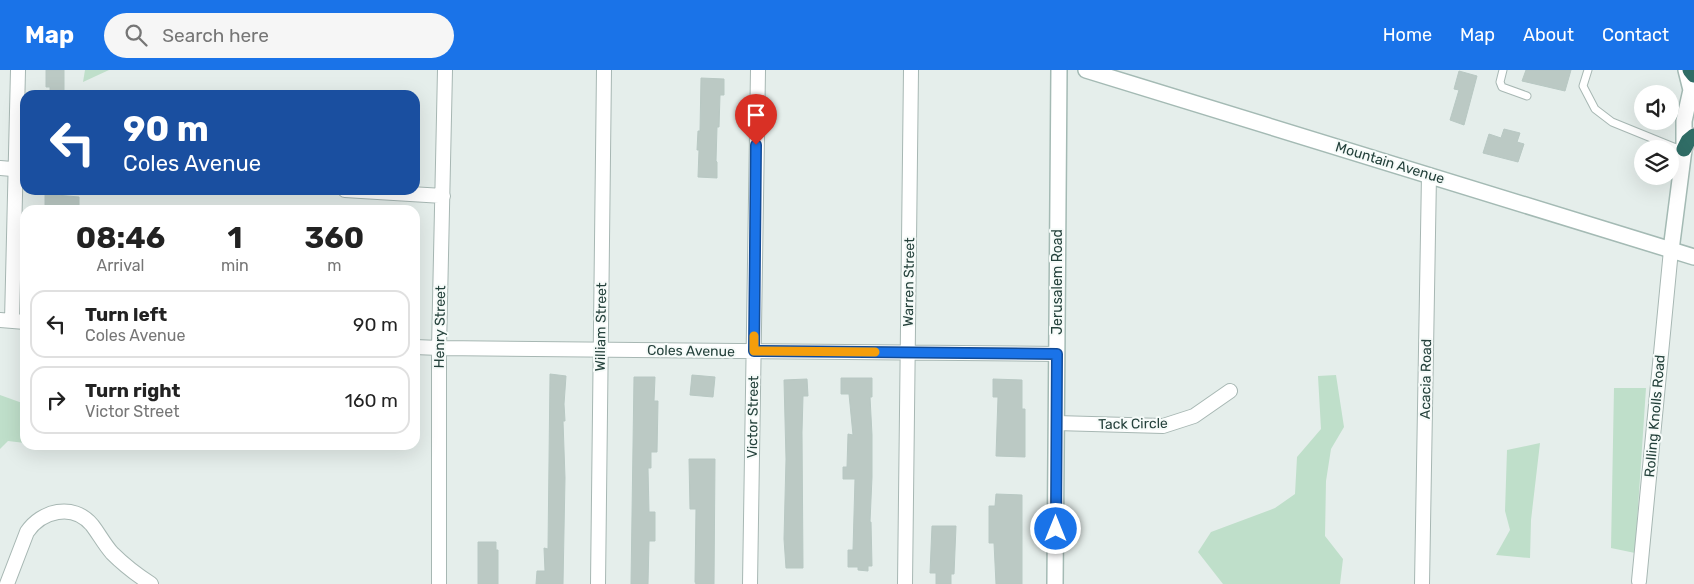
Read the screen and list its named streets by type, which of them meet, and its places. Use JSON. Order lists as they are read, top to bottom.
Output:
{
  "streets": {
    "street": [
      "Mountain Avenue",
      "Warren Street",
      "Jerusalem Road",
      "Henry Street",
      "William Street",
      "Coles Avenue",
      "Acacia Road",
      "Rolling Knolls Road",
      "Victor Street",
      "Tack Circle"
    ]
  },
  "crossings": [
    ["Mountain Avenue", "Acacia Road"],
    ["Mountain Avenue", "Rolling Knolls Road"],
    ["Warren Street", "Coles Avenue"],
    ["Jerusalem Road", "Coles Avenue"],
    ["Jerusalem Road", "Tack Circle"],
    ["Henry Street", "Coles Avenue"],
    ["William Street", "Coles Avenue"],
    ["Coles Avenue", "Victor Street"]
  ],
  "page": {
    "header": "Map",
    "search": "Search here",
    "nav": [
      "Home",
      "Map",
      "About",
      "Contact"
    ],
    "turn": ["90 m", "Coles Avenue"],
    "eta": [
      "08:46",
      "Arrival",
      "1",
      "min",
      "360",
      "m"
    ],
    "list": [
      {
        "name": "Turn left",
        "note": "Coles Avenue",
        "value": "90 m"
      },
      {
        "name": "Turn right",
        "note": "Victor Street",
        "value": "160 m"
      }
    ]
  }
}
